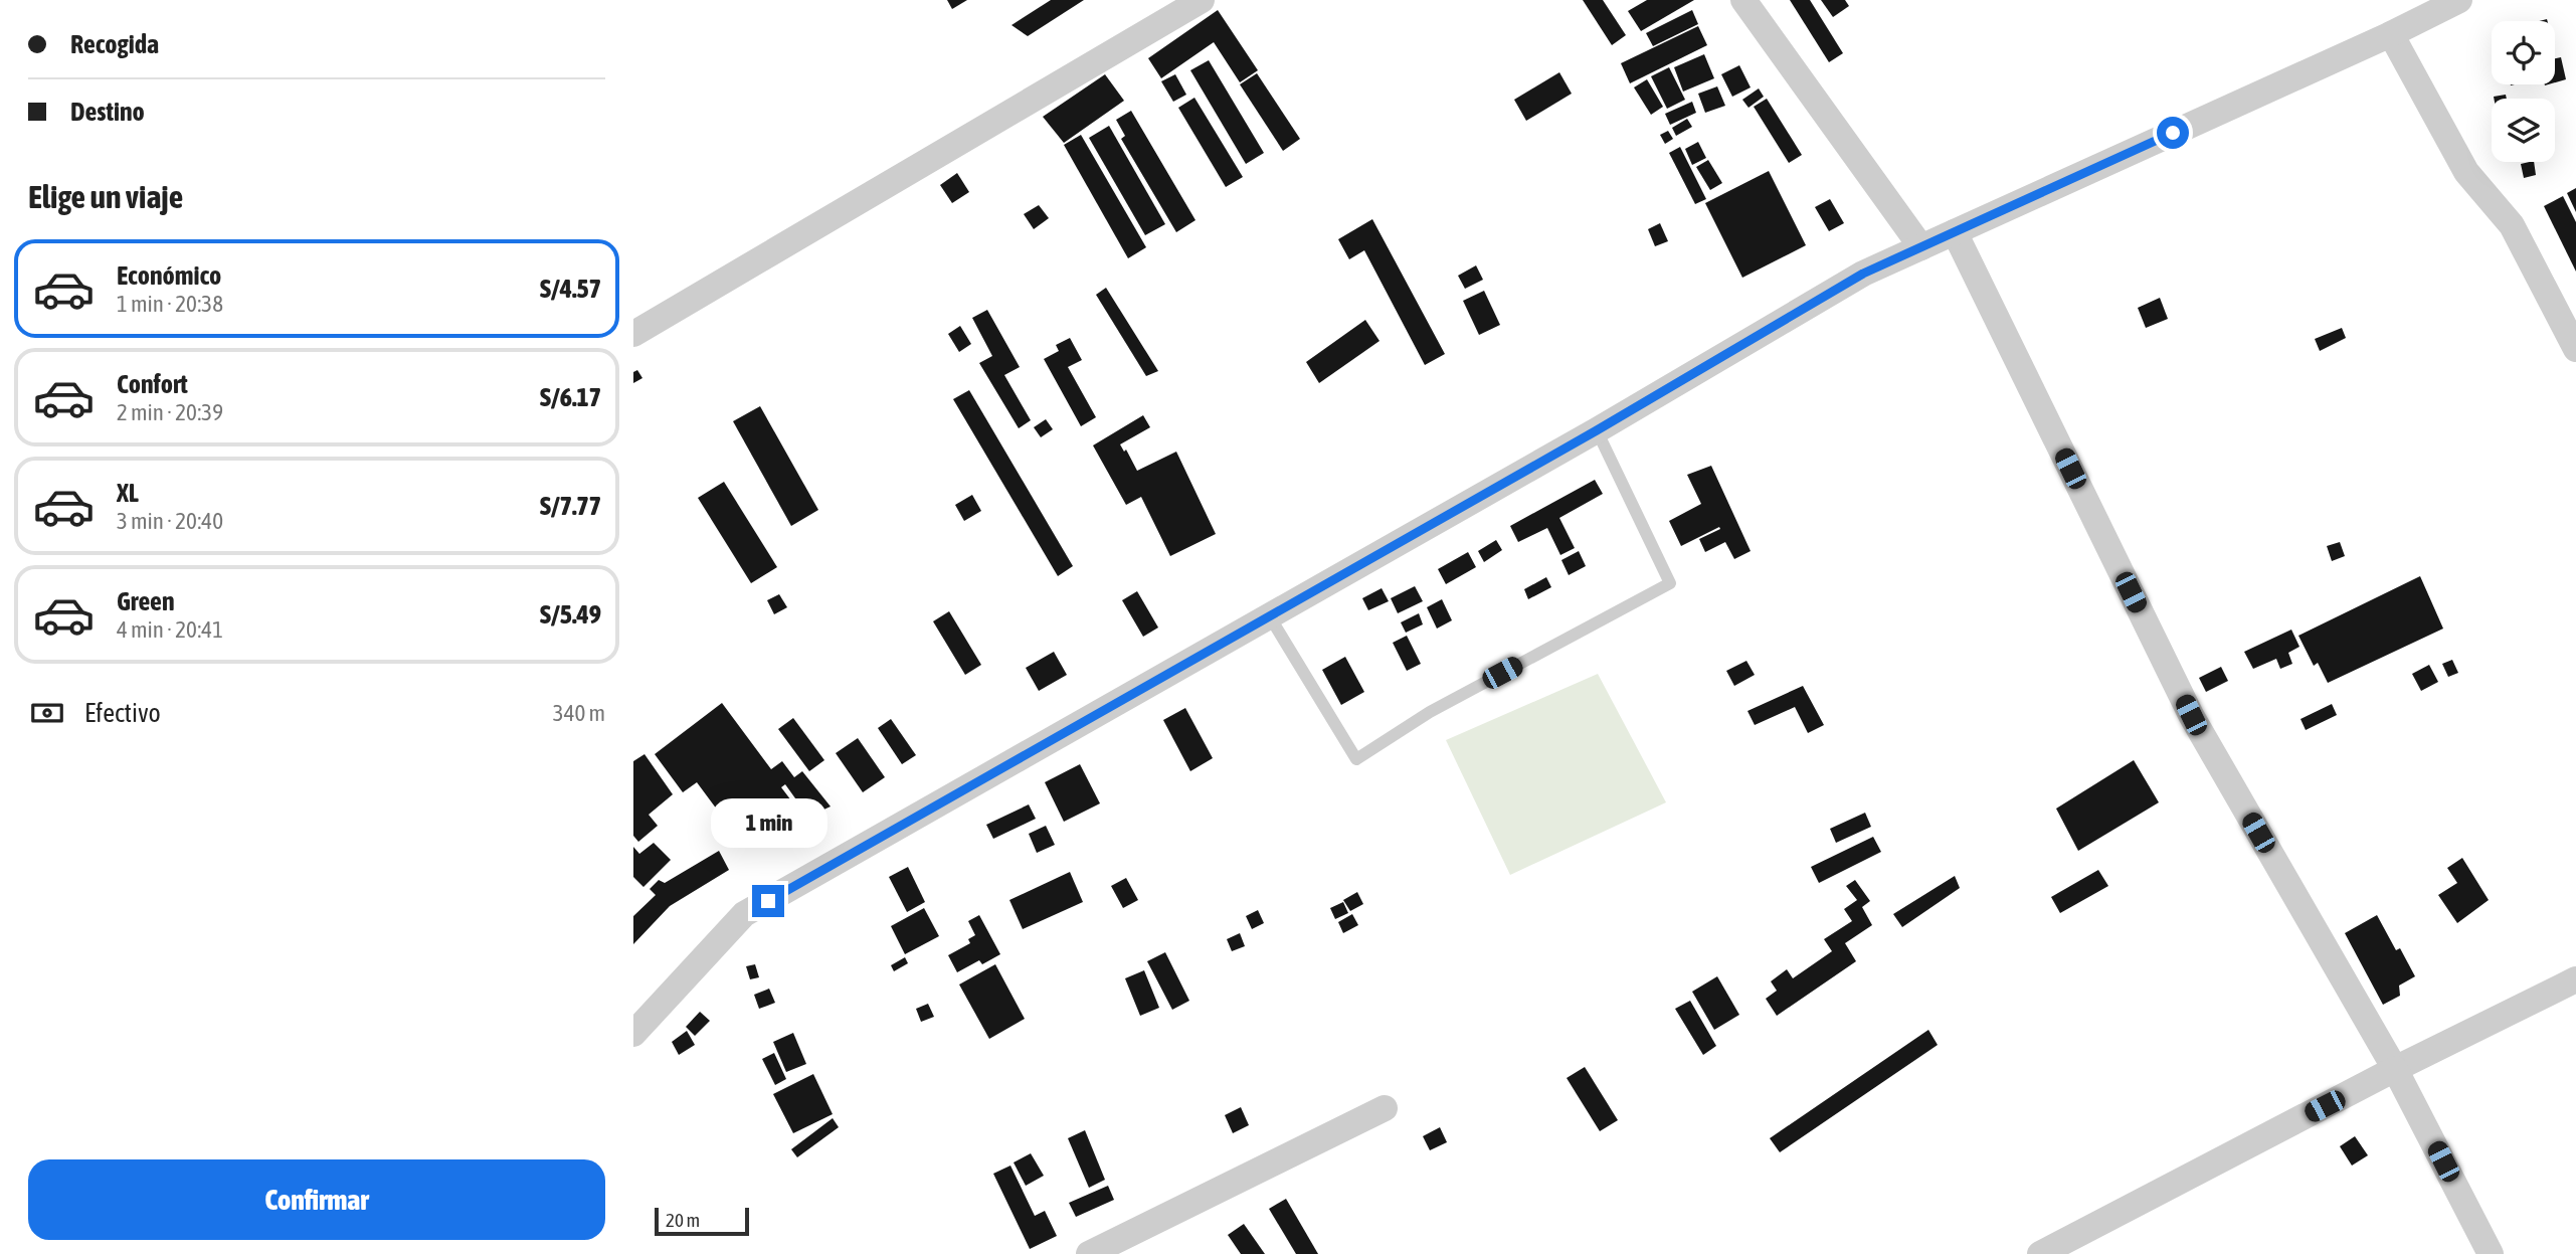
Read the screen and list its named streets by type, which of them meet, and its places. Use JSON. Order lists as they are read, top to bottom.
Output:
{
  "scale_bar": "20 m",
  "page": {
    "banner": ["Recogida", "Destino"],
    "heading": "Elige un viaje",
    "list": [
      {
        "name": "Económico",
        "note": "1 min · 20:38",
        "value": "S/4.57"
      },
      {
        "name": "Confort",
        "note": "2 min · 20:39",
        "value": "S/6.17"
      },
      {
        "name": "XL",
        "note": "3 min · 20:40",
        "value": "S/7.77"
      },
      {
        "name": "Green",
        "note": "4 min · 20:41",
        "value": "S/5.49"
      }
    ],
    "pay": ["Efectivo", "340 m"],
    "bubble": "1 min",
    "buttons": "Confirmar",
    "scale": "20 m"
  }
}
